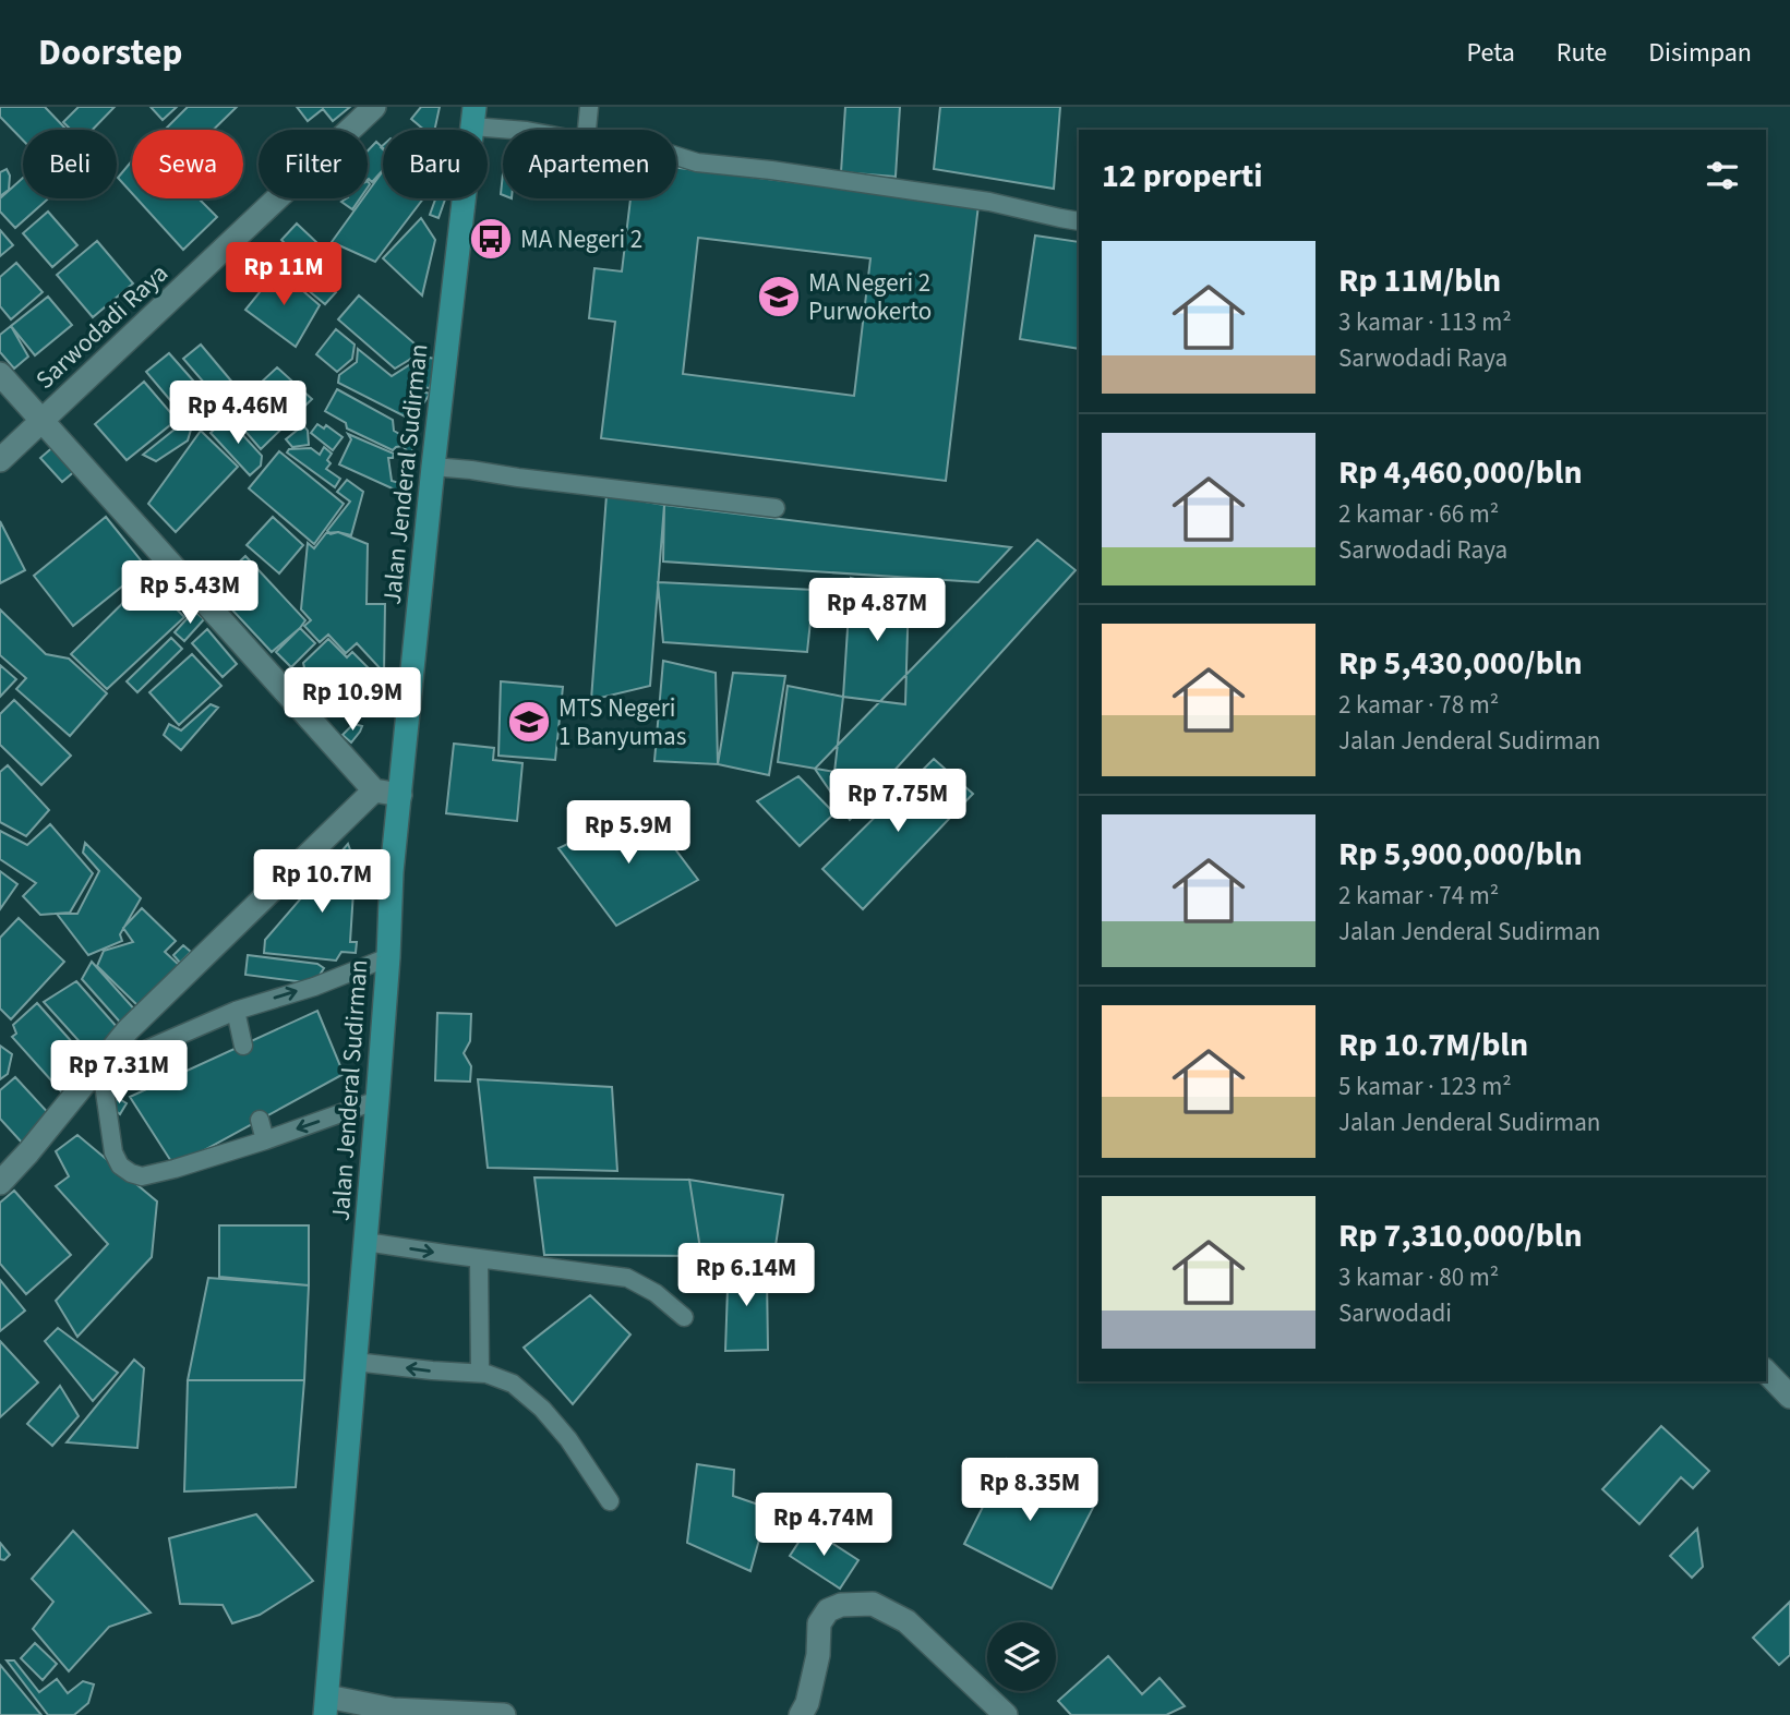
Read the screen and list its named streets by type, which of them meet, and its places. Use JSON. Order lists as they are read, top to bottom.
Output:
{
  "streets": {
    "main road": ["Jalan Jenderal Sudirman"],
    "street": ["Sarwodadi Raya"]
  },
  "places": {
    "bus stop": ["MA Negeri 2"],
    "school or university": ["MA Negeri 2 Purwokerto", "MTS Negeri 1 Banyumas"]
  },
  "page": {
    "header": "Doorstep",
    "nav": ["Peta", "Rute", "Disimpan"],
    "chip": [
      "Beli",
      "Sewa",
      "Filter",
      "Baru",
      "Apartemen"
    ],
    "heading": "12 properti",
    "list": [
      {
        "name": "Rp 11M/bln",
        "note": "3 kamar · 113 m² · Sarwodadi Raya"
      },
      {
        "name": "Rp 4,460,000/bln",
        "note": "2 kamar · 66 m² · Sarwodadi Raya"
      },
      {
        "name": "Rp 5,430,000/bln",
        "note": "2 kamar · 78 m² · Jalan Jenderal Sudirman"
      },
      {
        "name": "Rp 5,900,000/bln",
        "note": "2 kamar · 74 m² · Jalan Jenderal Sudirman"
      },
      {
        "name": "Rp 10.7M/bln",
        "note": "5 kamar · 123 m² · Jalan Jenderal Sudirman"
      },
      {
        "name": "Rp 7,310,000/bln",
        "note": "3 kamar · 80 m² · Sarwodadi"
      }
    ],
    "price": [
      "Rp 11M",
      "Rp 4.46M",
      "Rp 5.43M",
      "Rp 4.87M",
      "Rp 10.9M",
      "Rp 7.75M",
      "Rp 5.9M",
      "Rp 10.7M",
      "Rp 7.31M",
      "Rp 6.14M",
      "Rp 8.35M",
      "Rp 4.74M"
    ]
  }
}
